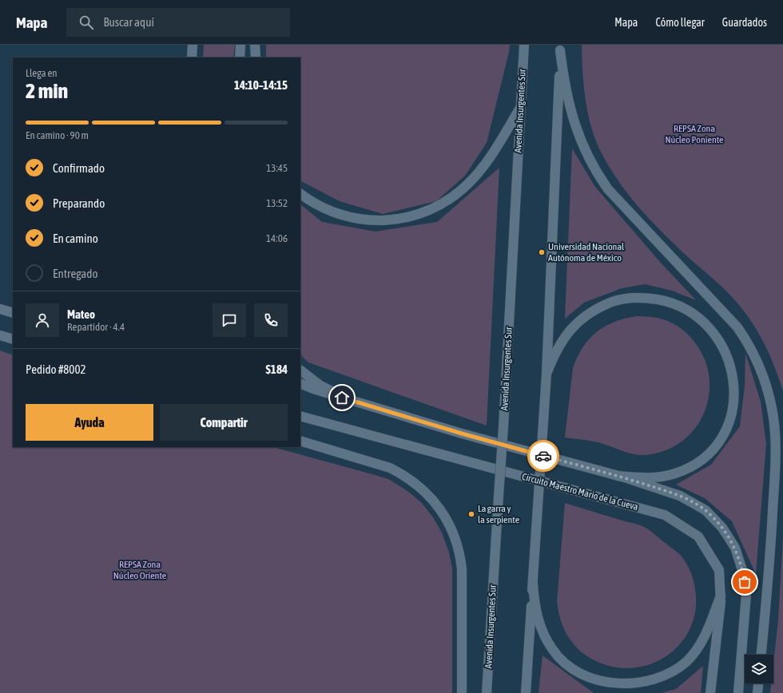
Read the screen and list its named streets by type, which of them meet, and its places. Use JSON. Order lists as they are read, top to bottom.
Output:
{
  "streets": {
    "main road": ["Avenida Insurgentes Sur", "Circuito Maestro Mario de la Cueva"]
  },
  "parks": ["REPSA Zona Núcleo Poniente", "REPSA Zona Núcleo Oriente"],
  "places": ["Universidad Nacional Autónoma de México", "La garra y la serpiente"],
  "page": {
    "header": "Mapa",
    "search": "Buscar aquí",
    "nav": ["Mapa", "Cómo llegar", "Guardados"],
    "heading": ["2 min", "Llega en", "14:10–14:15"],
    "panel": [
      "Mateo",
      "Repartidor · 4.4",
      "Pedido #8002",
      "$184"
    ],
    "bar": "En camino · 90 m",
    "list": [
      ["Confirmado", "13:45"],
      ["Preparando", "13:52"],
      ["En camino", "14:06"],
      "Entregado"
    ],
    "buttons": ["Ayuda", "Compartir"]
  }
}
